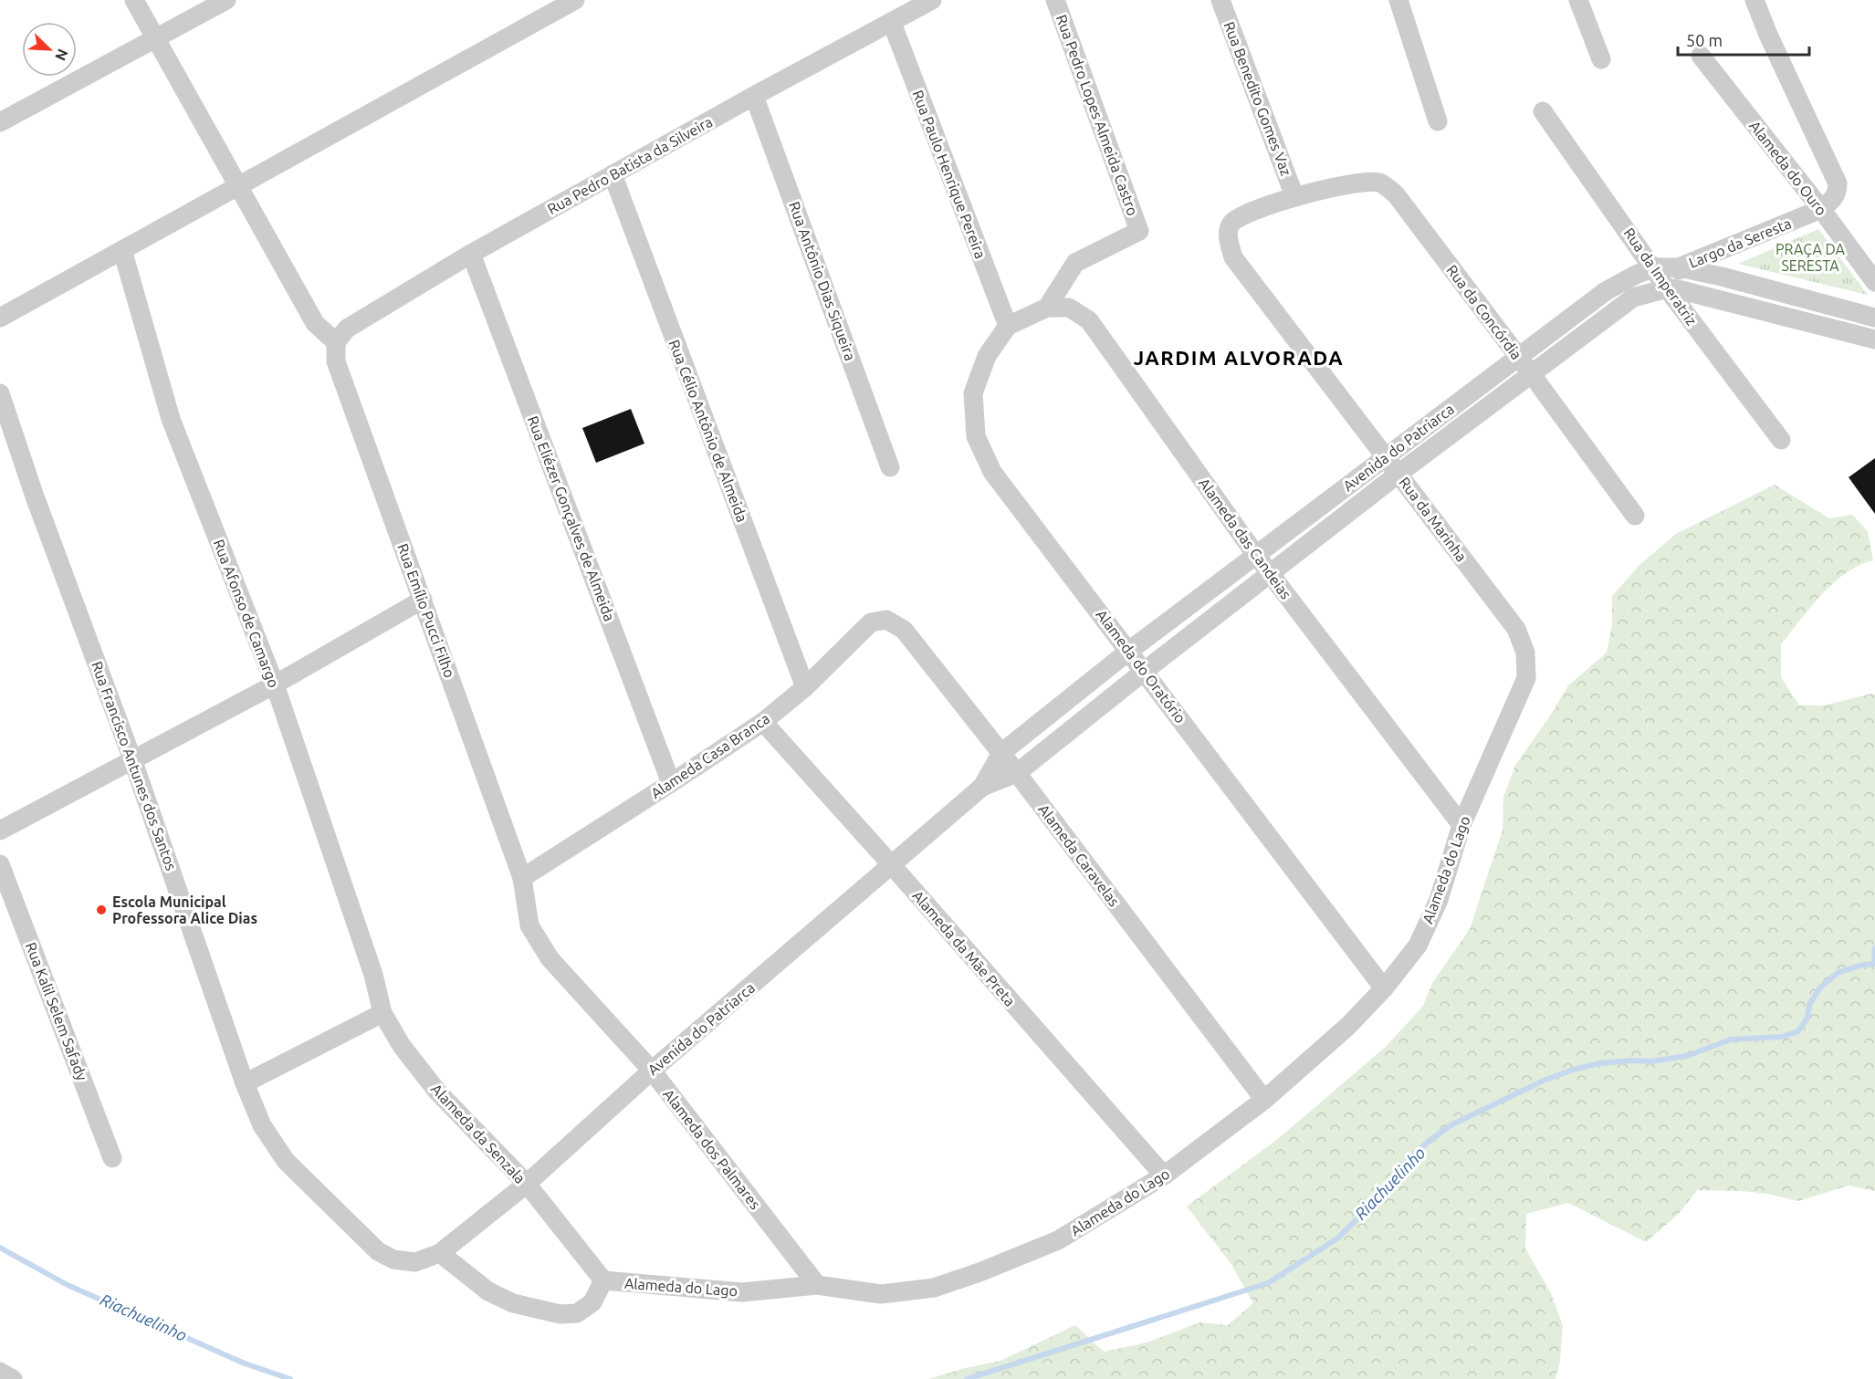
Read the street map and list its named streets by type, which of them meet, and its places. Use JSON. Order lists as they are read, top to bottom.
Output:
{
  "streets": {
    "street": [
      "Rua Benedito Gomes Vaz",
      "Rua Pedro Lopes Almeida Castro",
      "Rua Pedro Batista da Silveira",
      "Alameda do Ouro",
      "Rua Paulo Henrique Pereira",
      "Largo da Seresta",
      "Rua da Imperatriz",
      "Rua Antônio Dias Siqueira",
      "Rua da Concórdia",
      "Rua Célio Antônio de Almeida",
      "Avenida do Patriarca",
      "Rua Eliézer Gonçalves de Almeida",
      "Rua da Marinha",
      "Alameda das Candeias",
      "Rua Emílio Pucci Filho",
      "Rua Afonso de Camargo",
      "Alameda do Oratório",
      "Alameda Casa Branca",
      "Rua Francisco Antunes dos Santos",
      "Alameda Caravelas",
      "Alameda do Lago",
      "Alameda da Mãe Preta",
      "Rua Kalil Selem Safady",
      "Alameda da Senzala",
      "Alameda dos Palmares"
    ]
  },
  "crossings": [
    ["Rua Benedito Gomes Vaz", "Rua da Concórdia"],
    ["Rua Benedito Gomes Vaz", "Rua da Marinha"],
    ["Rua Pedro Lopes Almeida Castro", "Alameda das Candeias"],
    ["Rua Pedro Batista da Silveira", "Rua Paulo Henrique Pereira"],
    ["Rua Pedro Batista da Silveira", "Rua Antônio Dias Siqueira"],
    ["Rua Pedro Batista da Silveira", "Rua Célio Antônio de Almeida"],
    ["Rua Pedro Batista da Silveira", "Rua Eliézer Gonçalves de Almeida"],
    ["Rua Pedro Batista da Silveira", "Rua Emílio Pucci Filho"],
    ["Alameda do Ouro", "Largo da Seresta"],
    ["Rua Paulo Henrique Pereira", "Alameda do Oratório"],
    ["Largo da Seresta", "Rua da Imperatriz"],
    ["Largo da Seresta", "Avenida do Patriarca"],
    ["Rua da Imperatriz", "Avenida do Patriarca"],
    ["Rua da Concórdia", "Avenida do Patriarca"],
    ["Rua da Concórdia", "Rua da Marinha"],
    ["Rua Célio Antônio de Almeida", "Alameda Casa Branca"],
    ["Avenida do Patriarca", "Rua da Marinha"],
    ["Avenida do Patriarca", "Alameda das Candeias"],
    ["Avenida do Patriarca", "Alameda do Oratório"],
    ["Avenida do Patriarca", "Rua Francisco Antunes dos Santos"],
    ["Avenida do Patriarca", "Alameda Caravelas"],
    ["Avenida do Patriarca", "Alameda do Lago"],
    ["Avenida do Patriarca", "Alameda da Mãe Preta"],
    ["Avenida do Patriarca", "Alameda da Senzala"],
    ["Avenida do Patriarca", "Alameda dos Palmares"],
    ["Rua Eliézer Gonçalves de Almeida", "Alameda Casa Branca"],
    ["Rua da Marinha", "Alameda do Lago"],
    ["Alameda das Candeias", "Alameda do Lago"],
    ["Rua Emílio Pucci Filho", "Alameda Casa Branca"],
    ["Rua Emílio Pucci Filho", "Alameda dos Palmares"],
    ["Rua Afonso de Camargo", "Alameda da Senzala"],
    ["Alameda do Oratório", "Alameda do Lago"],
    ["Alameda Casa Branca", "Alameda Caravelas"],
    ["Alameda Casa Branca", "Alameda da Mãe Preta"],
    ["Alameda Casa Branca", "Alameda dos Palmares"],
    ["Alameda Caravelas", "Alameda do Lago"],
    ["Alameda do Lago", "Alameda da Mãe Preta"],
    ["Alameda do Lago", "Alameda da Senzala"],
    ["Alameda do Lago", "Alameda dos Palmares"]
  ],
  "districts": ["JARDIM ALVORADA"],
  "water": ["Riachuelinho"],
  "parks": ["PRAÇA DA SERESTA"],
  "places": ["Escola Municipal Professora Alice Dias"],
  "scale_bar": "50 m",
  "north": "bottom right"
}
